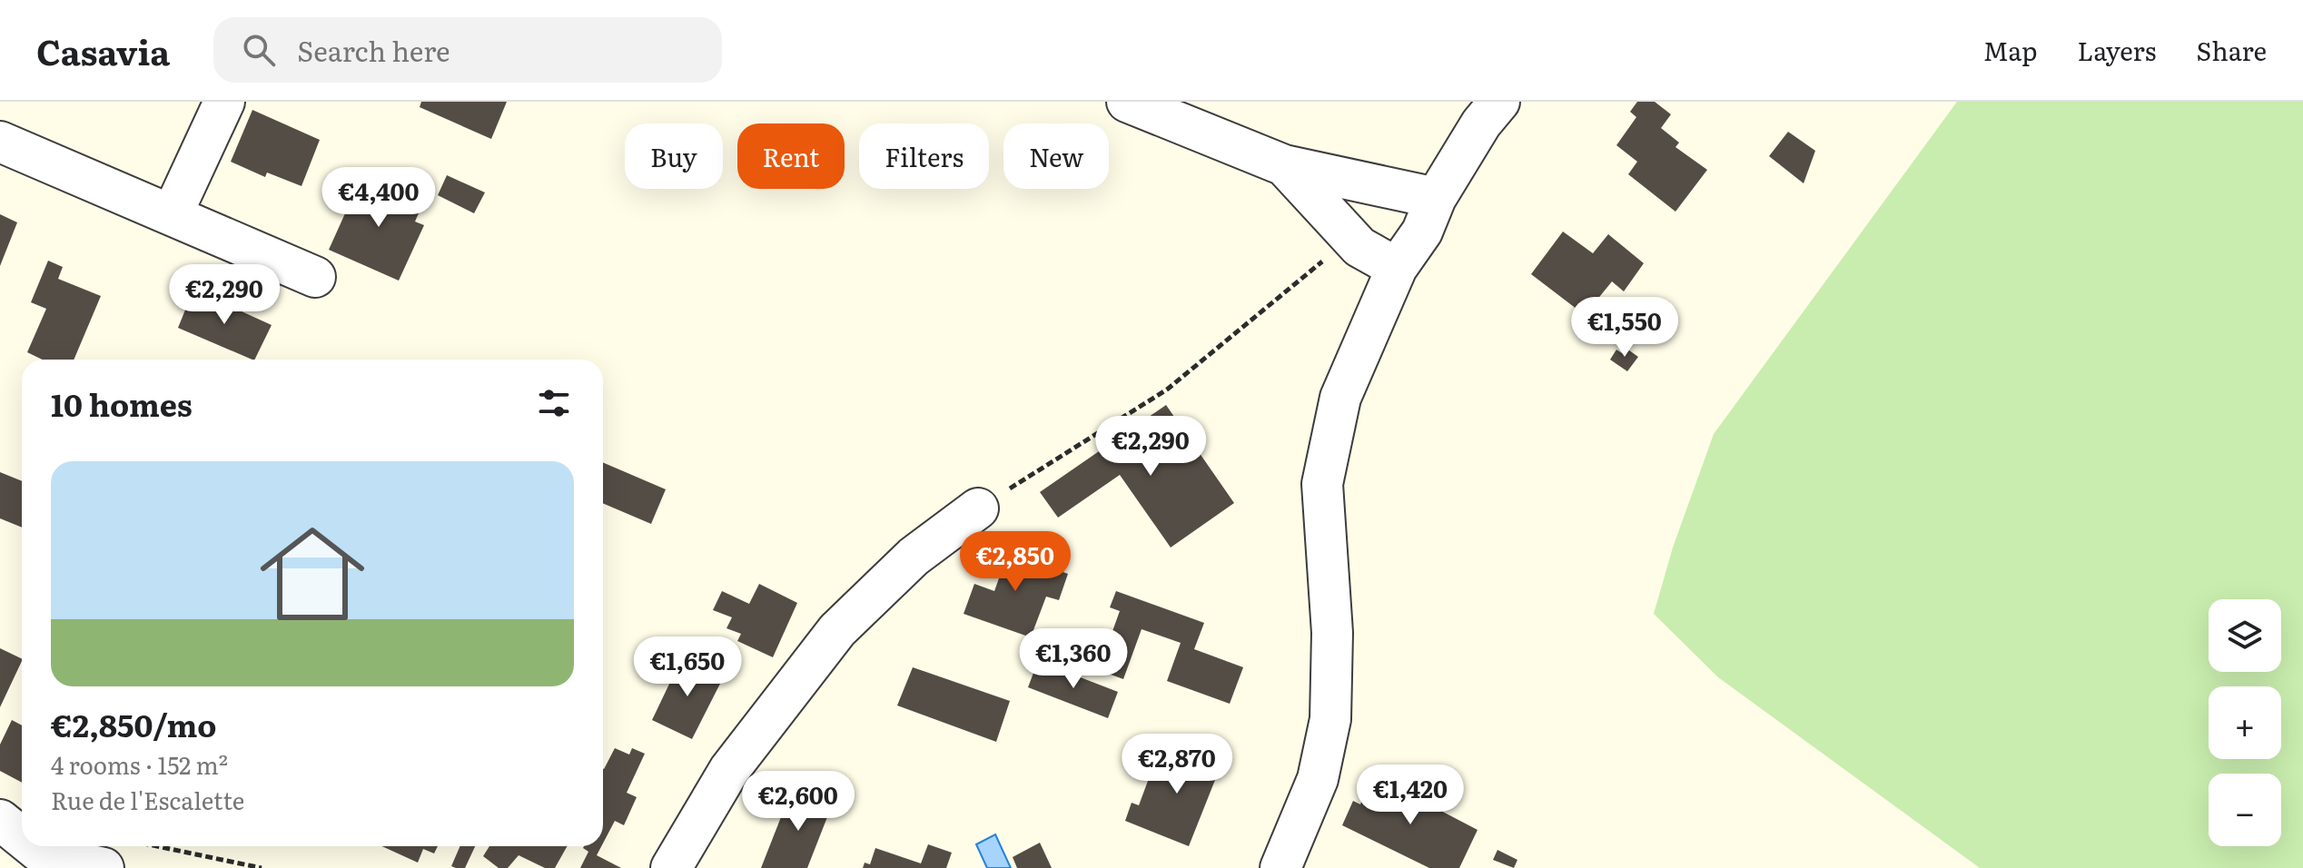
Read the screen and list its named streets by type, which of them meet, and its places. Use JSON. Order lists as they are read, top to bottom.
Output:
{
  "page": {
    "header": "Casavia",
    "search": "Search here",
    "nav": ["Map", "Layers", "Share"],
    "chip": [
      "Buy",
      "Rent",
      "Filters",
      "New"
    ],
    "price": [
      "€4,400",
      "€2,290",
      "€1,550",
      "€2,290",
      "€2,850",
      "€1,360",
      "€1,650",
      "€2,870",
      "€1,420",
      "€2,600"
    ],
    "heading": "10 homes",
    "list": [
      {
        "name": "€2,850/mo",
        "note": "4 rooms · 152 m² · Rue de l'Escalette"
      }
    ],
    "map_buttons": ["+", "−"]
  }
}
